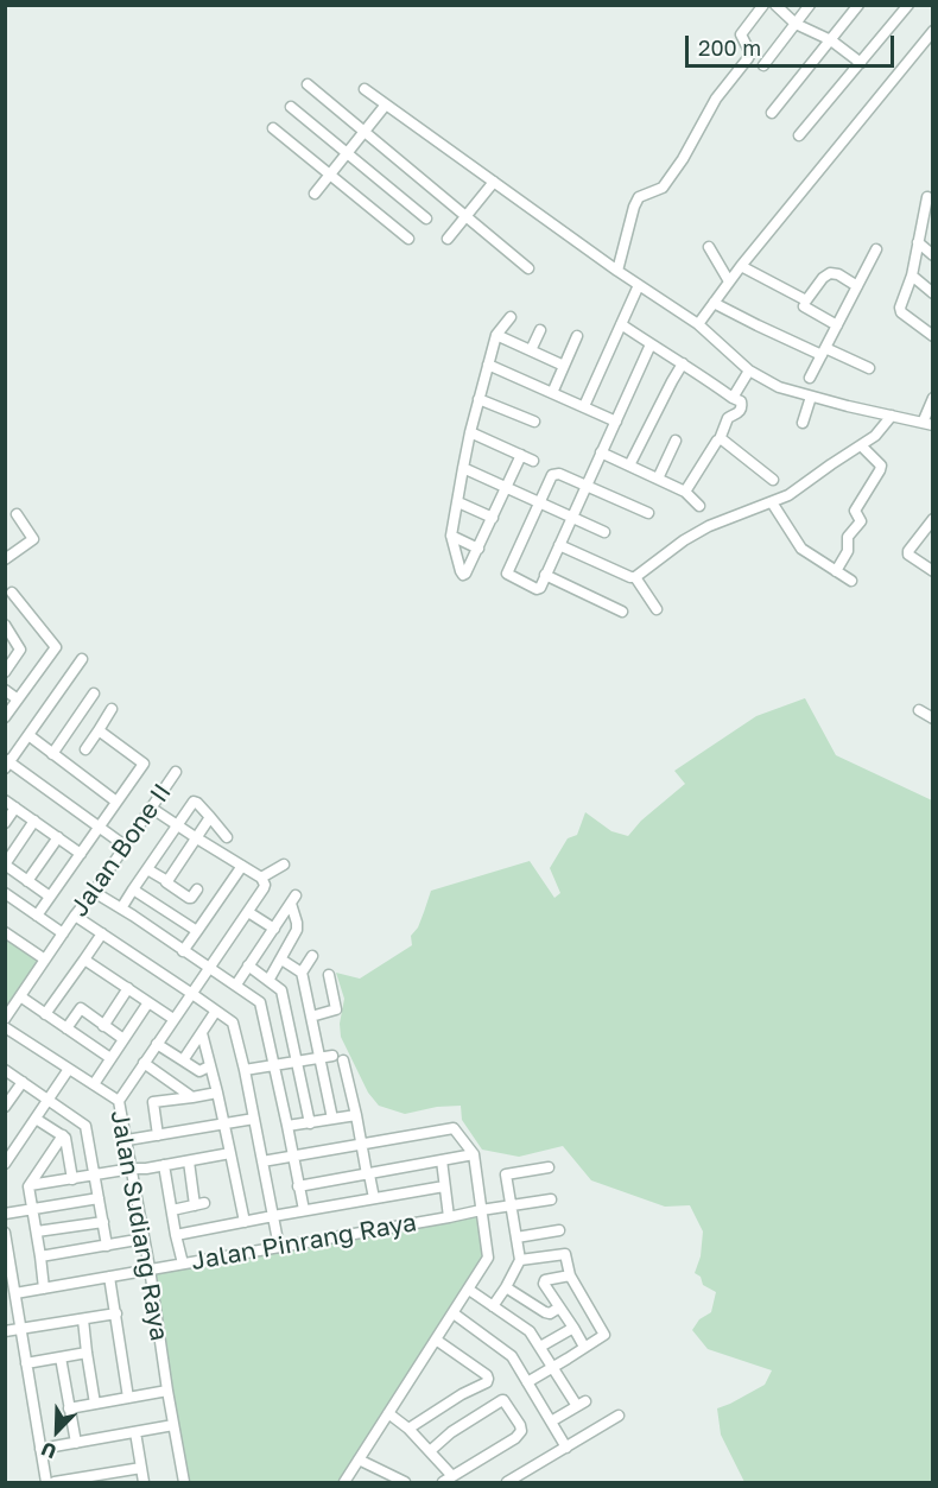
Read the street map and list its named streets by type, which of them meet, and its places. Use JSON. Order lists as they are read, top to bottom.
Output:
{
  "streets": {
    "street": ["Jalan Bone II", "Jalan Sudiang Raya", "Jalan Pinrang Raya"]
  },
  "crossings": [
    ["Jalan Sudiang Raya", "Jalan Pinrang Raya"]
  ],
  "scale_bar": "200 m",
  "north": "bottom left"
}
